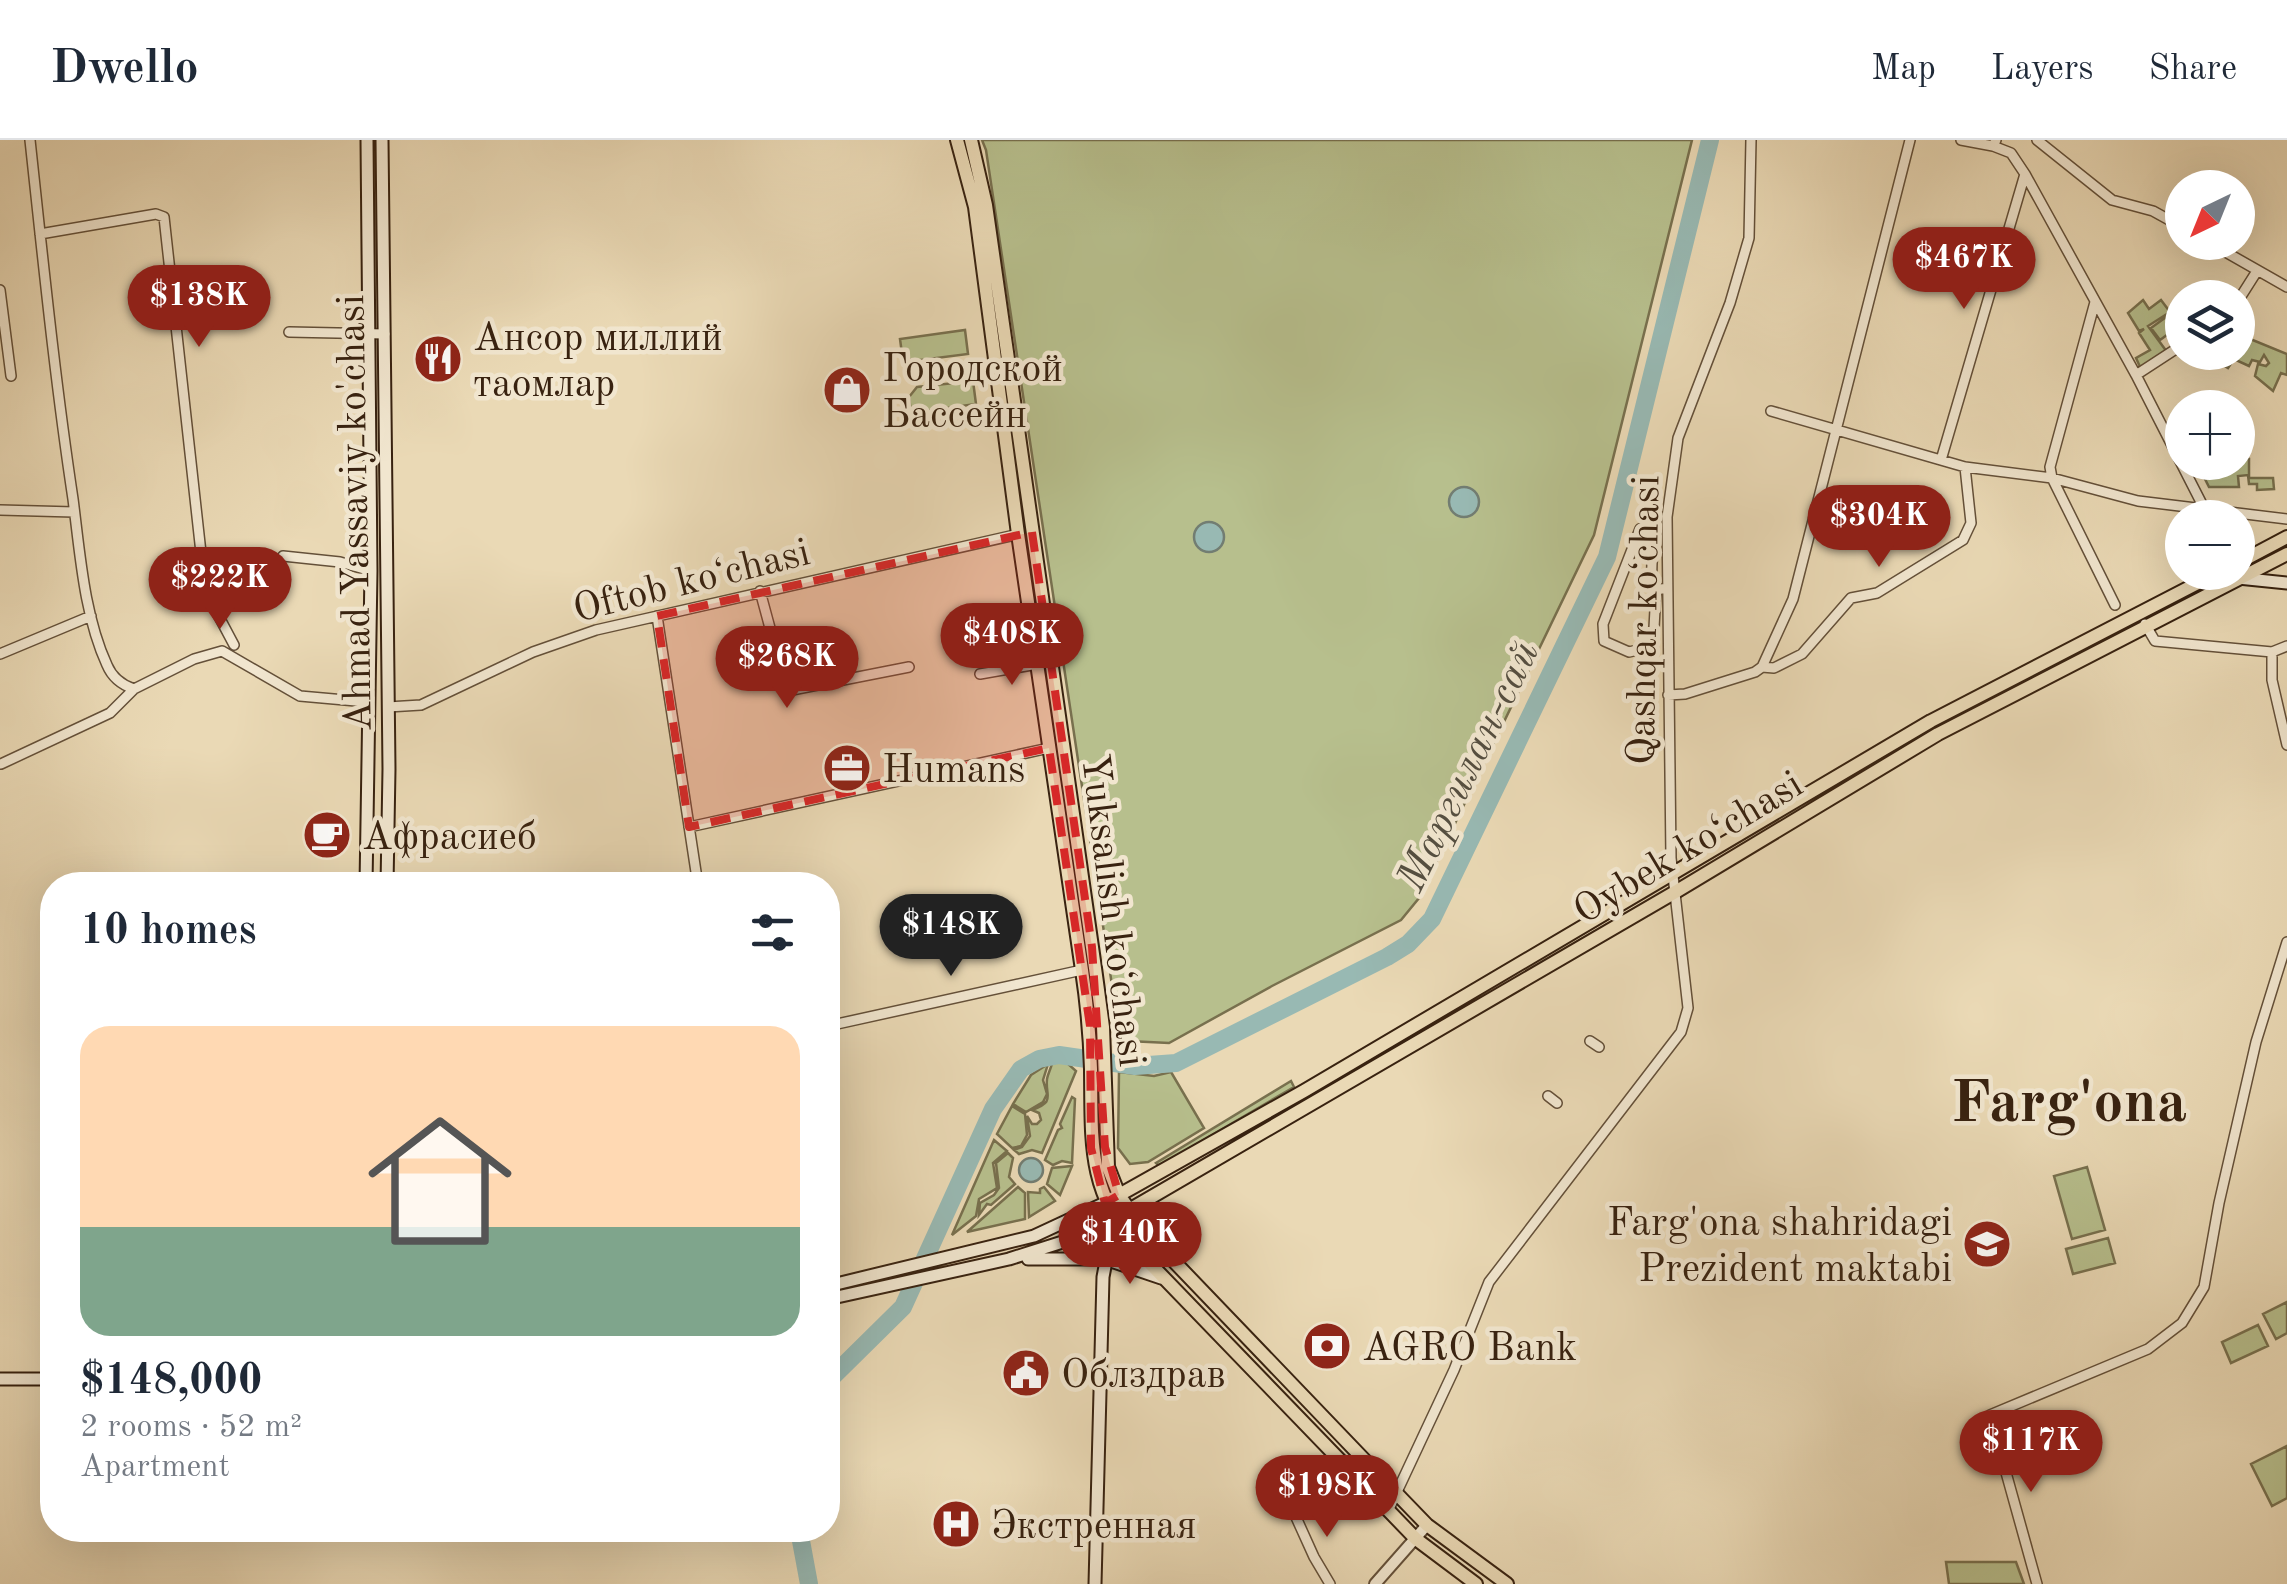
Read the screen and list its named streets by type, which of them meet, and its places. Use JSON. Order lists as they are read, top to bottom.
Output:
{
  "streets": {
    "main road": ["Ahmad Yassaviy ko'chasi", "Oybek ko‘chasi", "Yuksalish koʻchasi"],
    "street": ["Oftob koʻchasi", "Qashqar koʻchasi"]
  },
  "crossings": [
    ["Ahmad Yassaviy ko'chasi", "Oftob koʻchasi"],
    ["Oftob koʻchasi", "Yuksalish koʻchasi"],
    ["Qashqar koʻchasi", "Oybek ko‘chasi"],
    ["Qashqar koʻchasi", "Yuksalish koʻchasi"],
    ["Oybek ko‘chasi", "Yuksalish koʻchasi"]
  ],
  "districts": ["Farg'ona"],
  "water": ["Маргилан-сай"],
  "places": {
    "restaurant": ["Ансор миллий таомлар"],
    "shop": ["Городской Бассейн"],
    "office": ["Humans"],
    "cafe": ["Афрасиеб"],
    "school or university": ["Farg'ona shahridagi Prezident maktabi"],
    "bank": ["AGRO Bank"],
    "public building": ["Облздрав"],
    "hospital": ["Экстренная"]
  },
  "north": "bottom left",
  "page": {
    "header": "Dwello",
    "nav": ["Map", "Layers", "Share"],
    "map_buttons": ["+", "−"],
    "price": [
      "$467K",
      "$138K",
      "$304K",
      "$222K",
      "$408K",
      "$268K",
      "$148K",
      "$140K",
      "$117K",
      "$198K"
    ],
    "heading": "10 homes",
    "list": [
      {
        "name": "$148,000",
        "note": "2 rooms · 52 m² · Apartment"
      }
    ]
  }
}
